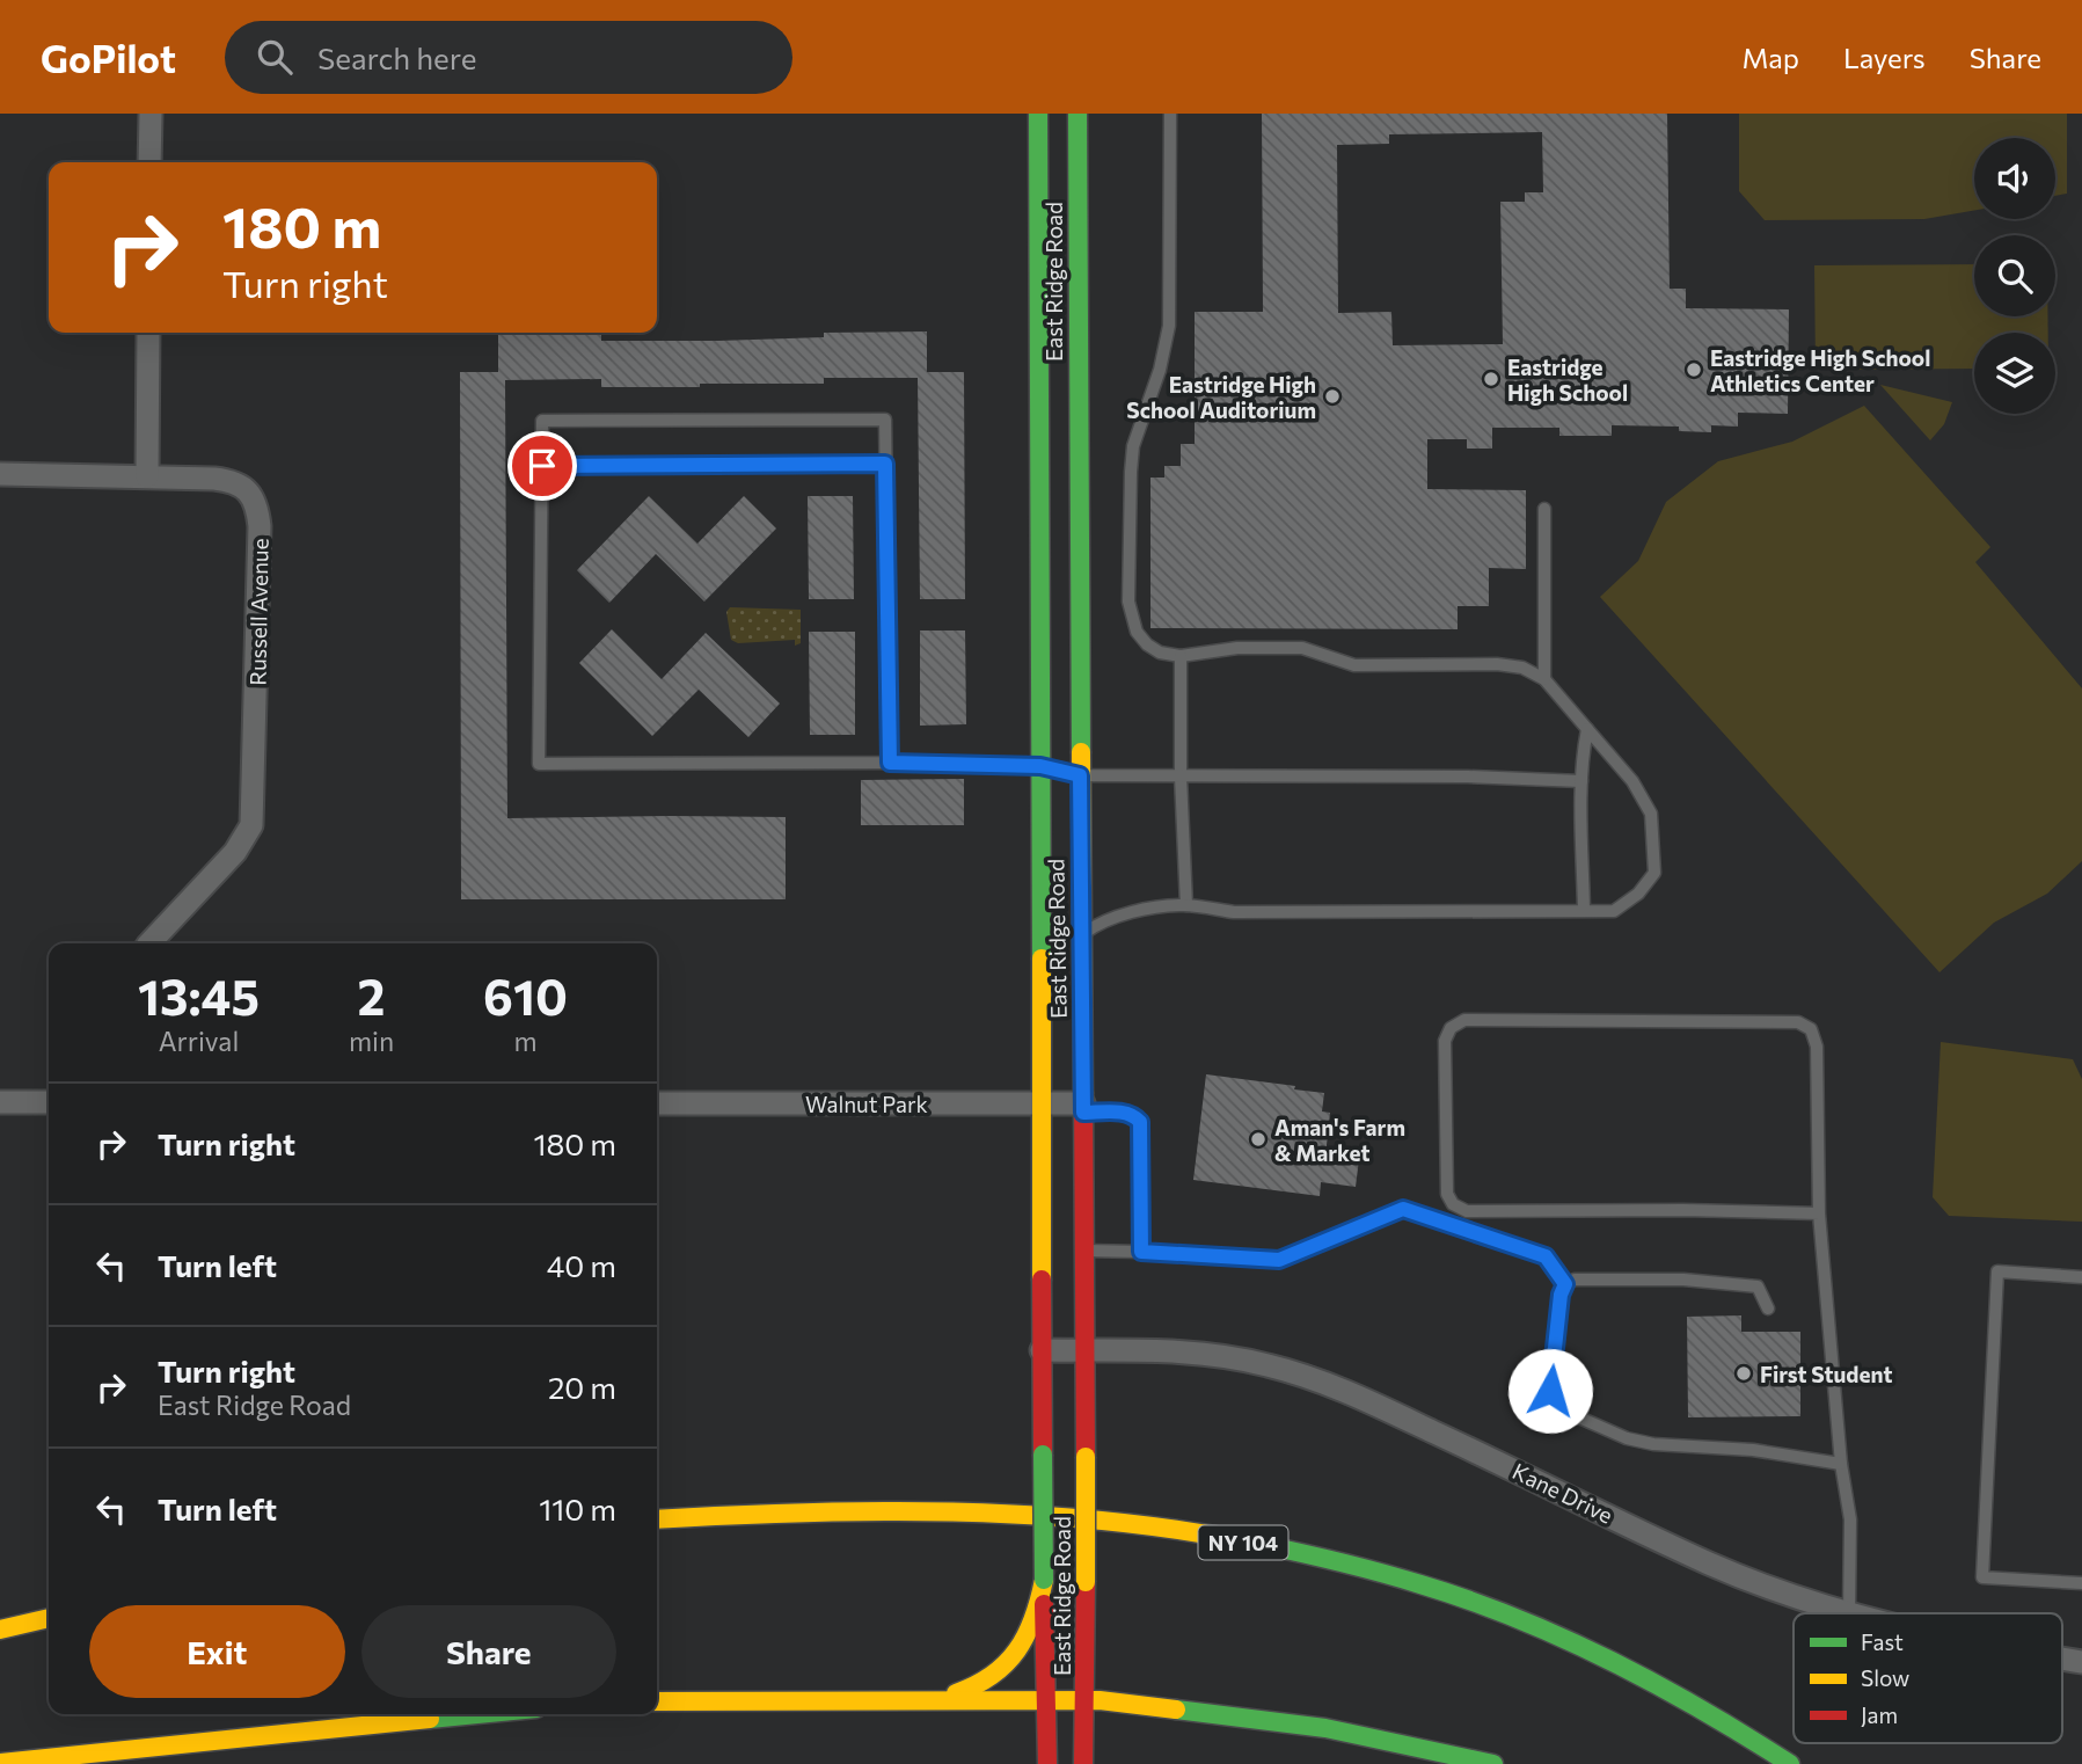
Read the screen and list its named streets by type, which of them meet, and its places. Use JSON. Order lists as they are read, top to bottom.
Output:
{
  "streets": {
    "main road": ["East Ridge Road", "NY 104"],
    "street": ["Russell Avenue", "Walnut Park", "Kane Drive"]
  },
  "crossings": [
    ["East Ridge Road", "Walnut Park"],
    ["East Ridge Road", "Kane Drive"]
  ],
  "places": [
    "Eastridge High School Athletics Center",
    "Eastridge High School",
    "Eastridge High School Auditorium",
    "Aman's Farm & Market",
    "First Student"
  ],
  "legend": ["Fast", "Slow", "Jam"],
  "page": {
    "header": "GoPilot",
    "search": "Search here",
    "nav": ["Map", "Layers", "Share"],
    "turn": ["180 m", "Turn right"],
    "eta": [
      "13:45",
      "Arrival",
      "2",
      "min",
      "610",
      "m"
    ],
    "list": [
      {
        "name": "Turn right",
        "value": "180 m"
      },
      {
        "name": "Turn left",
        "value": "40 m"
      },
      {
        "name": "Turn right",
        "note": "East Ridge Road",
        "value": "20 m"
      },
      {
        "name": "Turn left",
        "value": "110 m"
      }
    ],
    "buttons": ["Exit", "Share"]
  }
}
